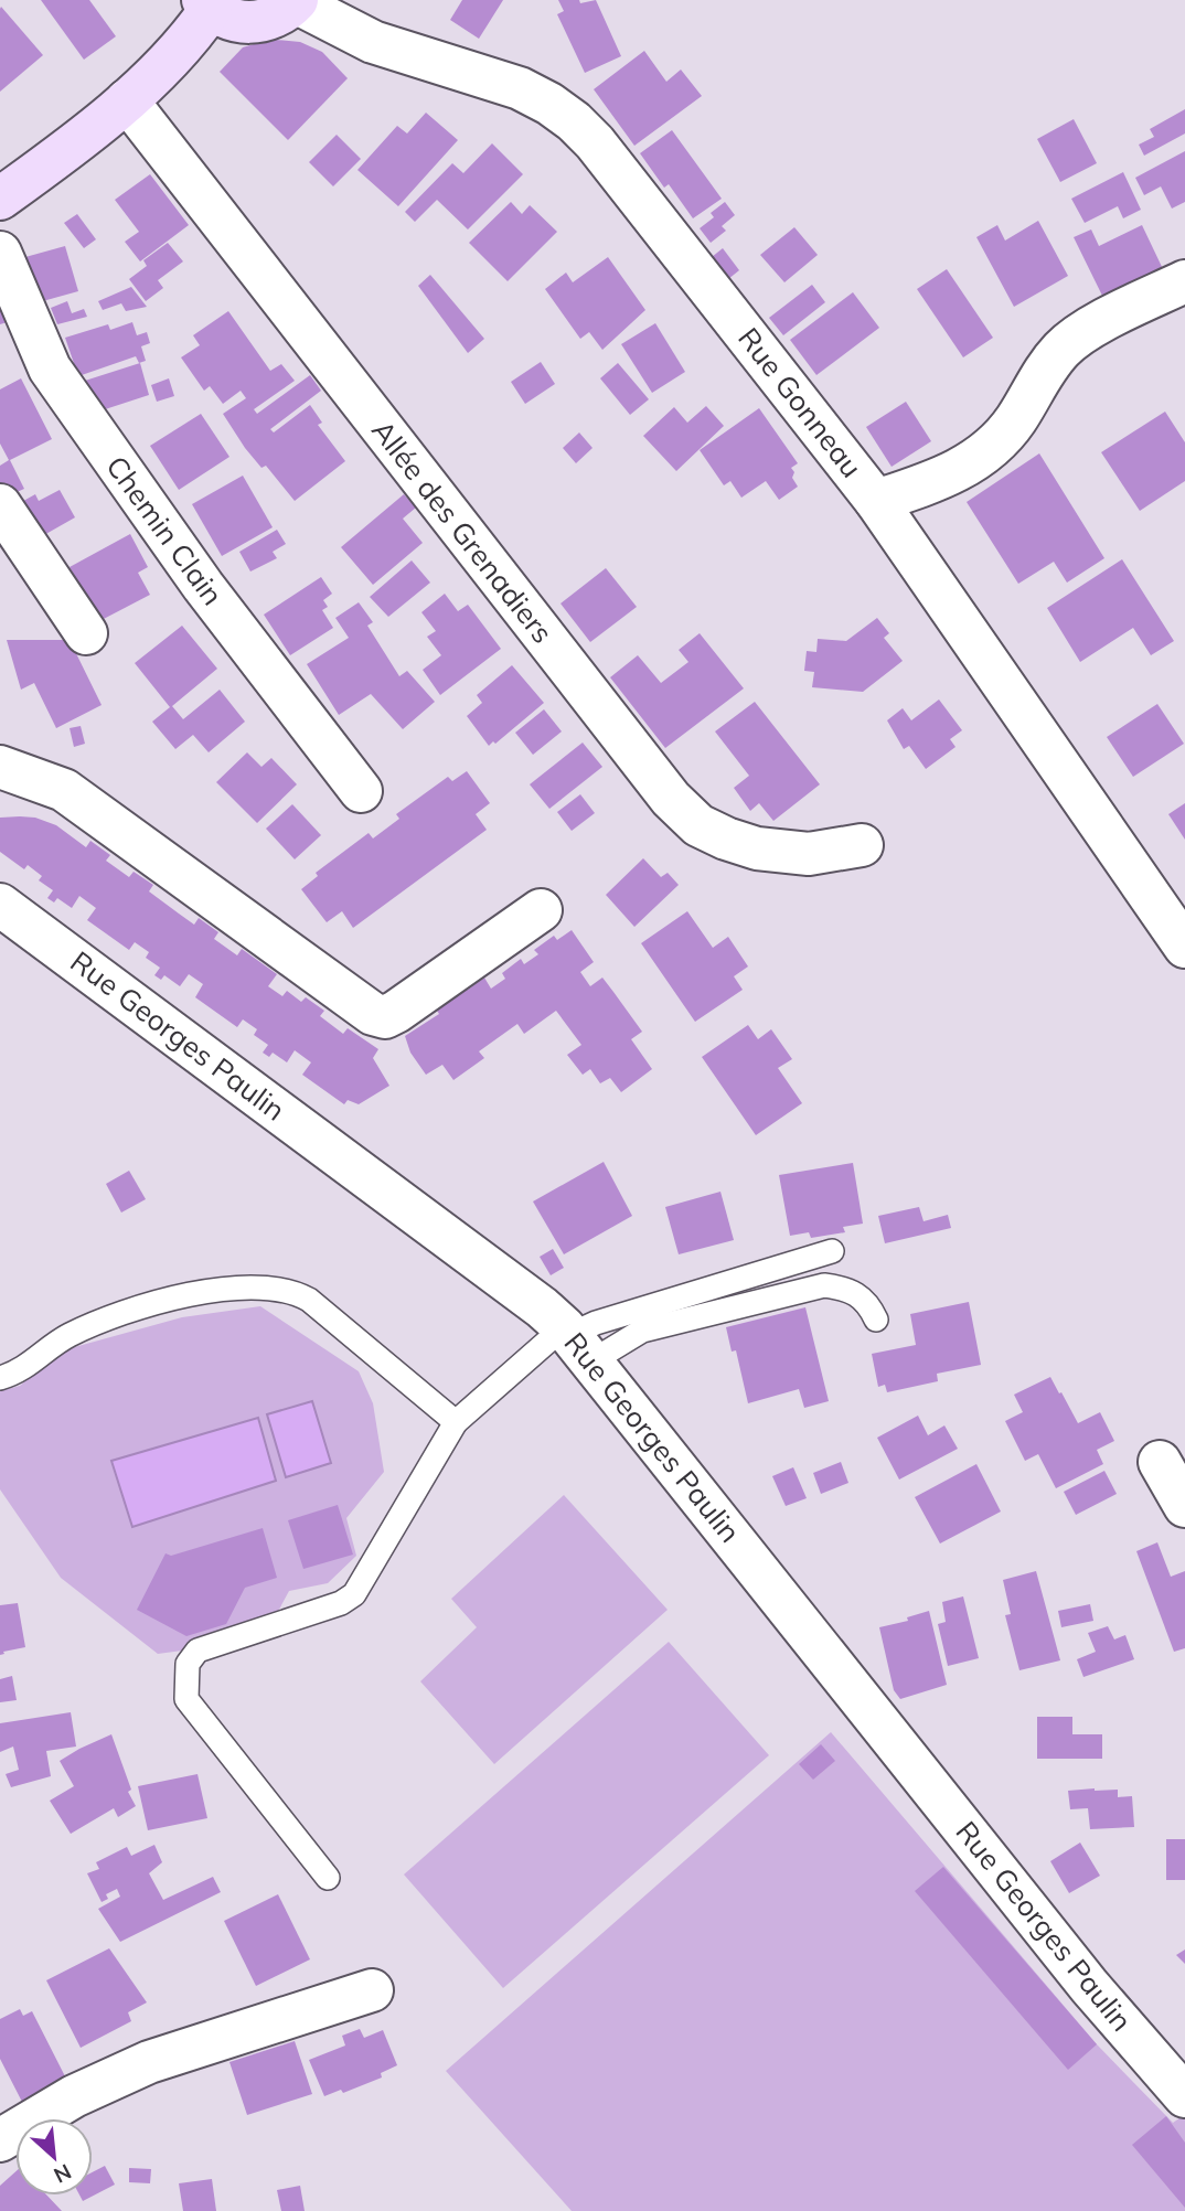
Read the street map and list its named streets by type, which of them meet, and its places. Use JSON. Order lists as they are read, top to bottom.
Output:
{
  "streets": {
    "street": [
      "Rue Gonneau",
      "Chemin Clain",
      "Allée des Grenadiers",
      "Rue Georges Paulin"
    ]
  },
  "north": "bottom right"
}
